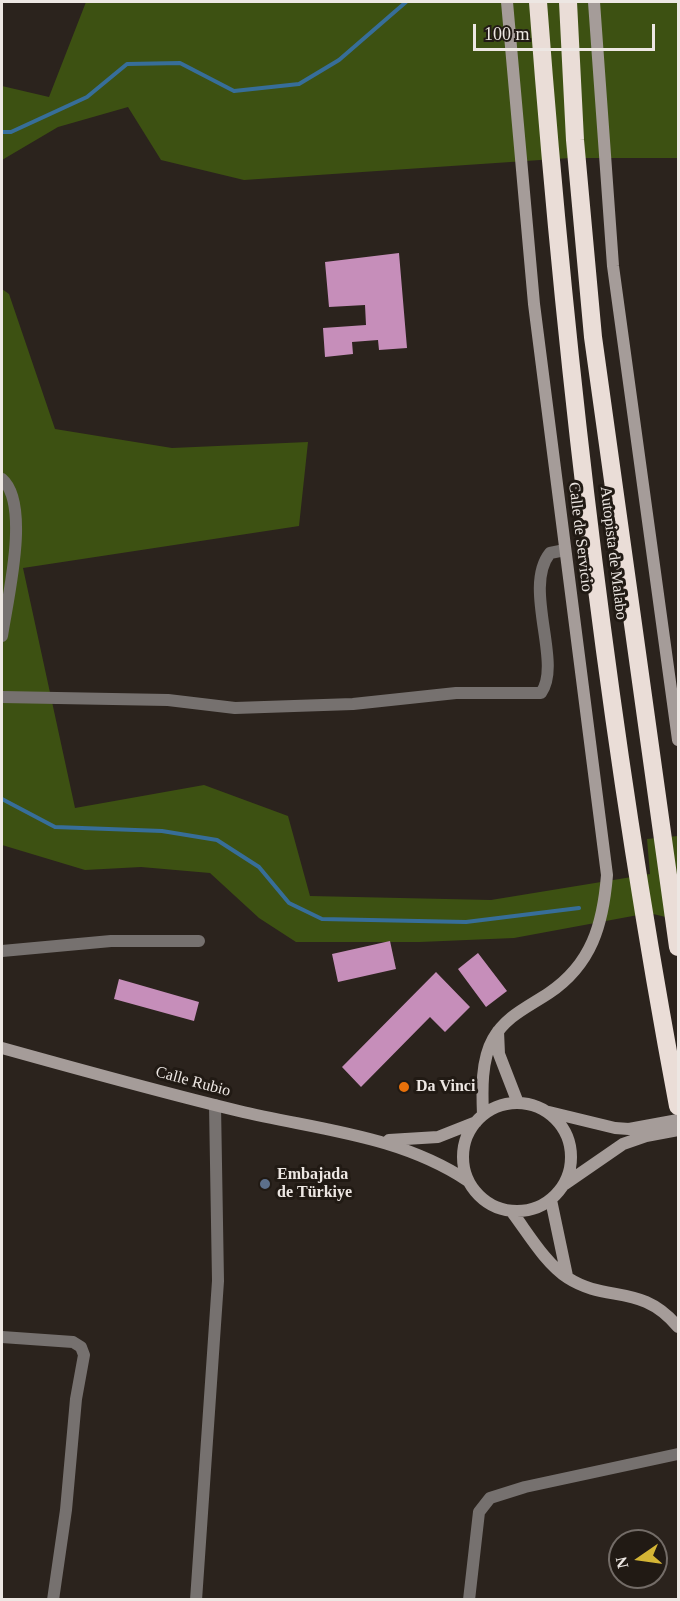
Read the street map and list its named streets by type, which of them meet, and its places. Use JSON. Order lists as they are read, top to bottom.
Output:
{
  "streets": {
    "highway": ["Autopista de Malabo"],
    "street": ["Calle de Servicio", "Calle Rubio"]
  },
  "crossings": [
    ["Calle de Servicio", "Calle Rubio"]
  ],
  "places": ["Da Vinci", "Embajada de Türkiye"],
  "scale_bar": "100 m",
  "north": "left"
}
